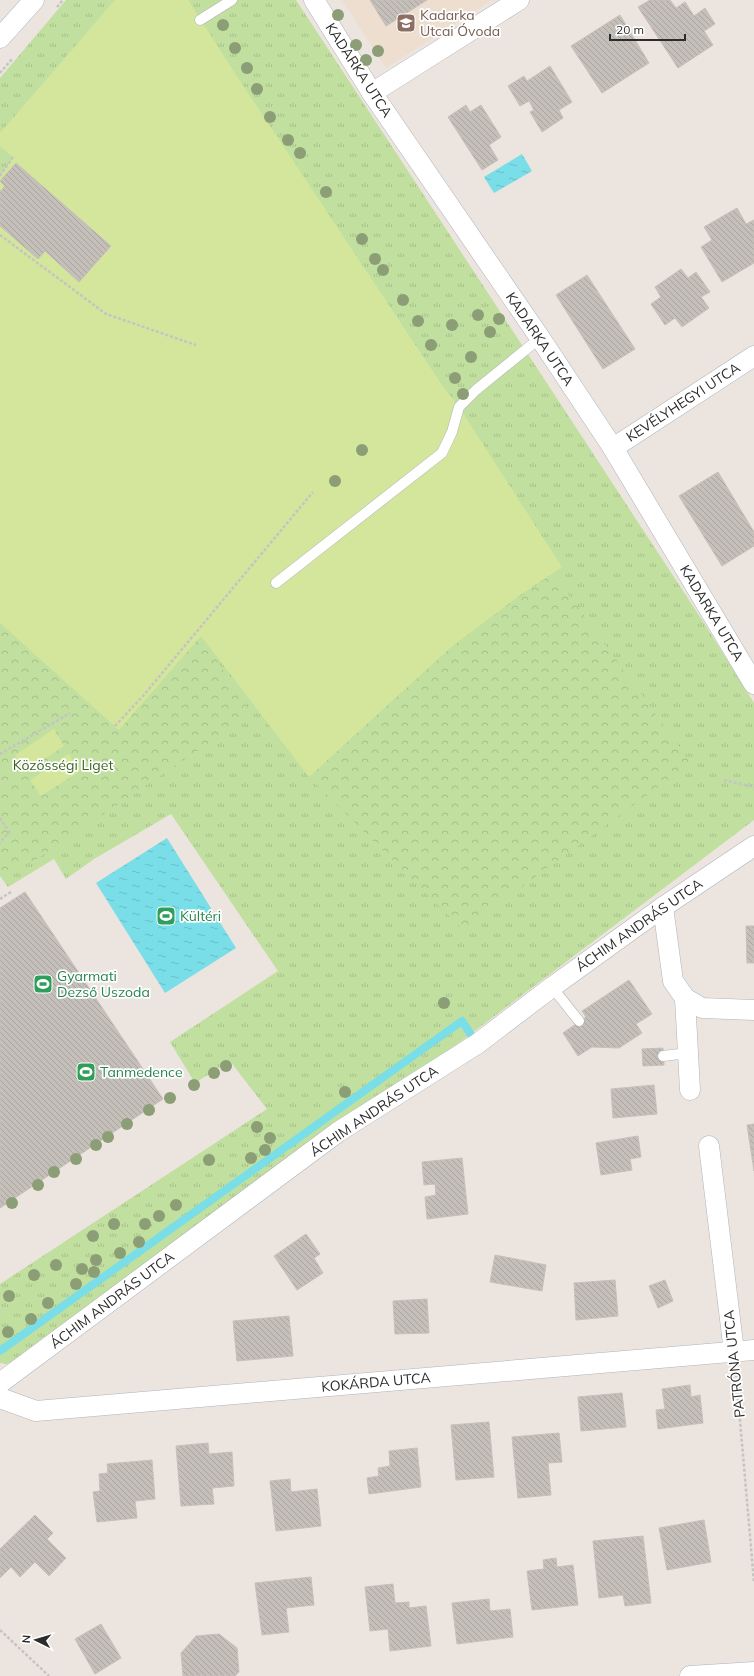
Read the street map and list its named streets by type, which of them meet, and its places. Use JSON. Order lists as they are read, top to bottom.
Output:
{
  "streets": {
    "street": [
      "KADARKA UTCA",
      "KEVÉLYHEGYI UTCA",
      "ÁCHIM ANDRÁS UTCA",
      "PATRÓNA UTCA",
      "KOKÁRDA UTCA"
    ]
  },
  "crossings": [
    ["KADARKA UTCA", "KEVÉLYHEGYI UTCA"],
    ["PATRÓNA UTCA", "KOKÁRDA UTCA"]
  ],
  "parks": ["Közösségi Liget"],
  "places": {
    "school or university": ["Kadarka Utcai Óvoda"],
    "sports": ["Kültéri", "Gyarmati Dezső Uszoda", "Tanmedence"]
  },
  "scale_bar": "20 m",
  "north": "left"
}
